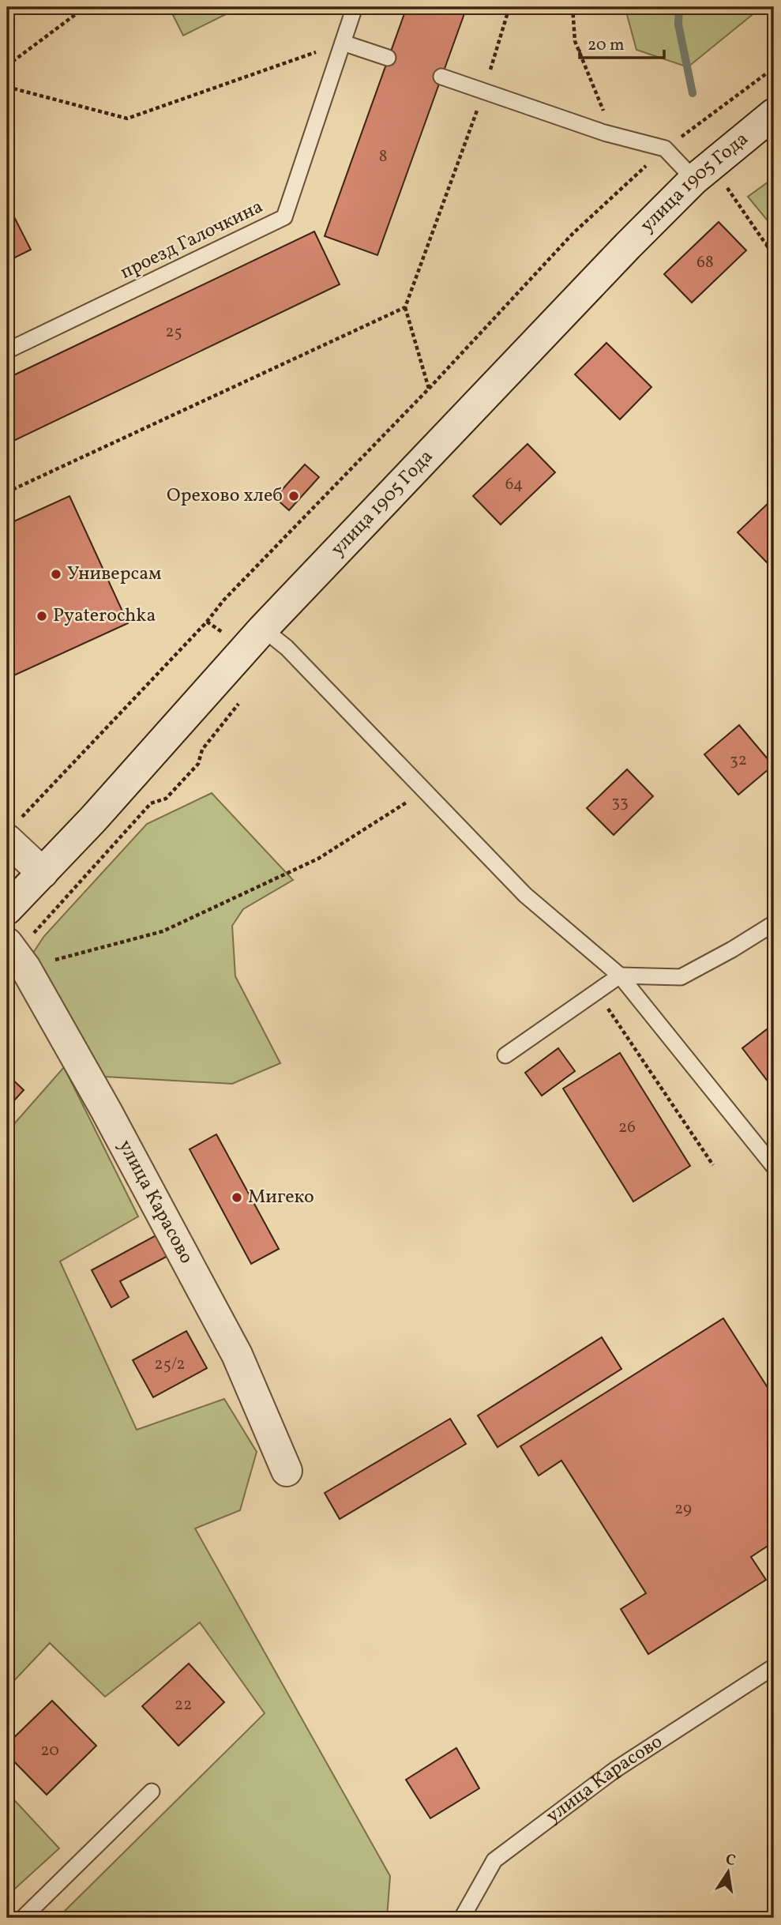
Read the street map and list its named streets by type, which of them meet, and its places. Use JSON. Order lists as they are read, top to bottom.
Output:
{
  "streets": {
    "street": ["улица 1905 Года", "улица Карасово"],
    "lane": ["проезд Галочкина"]
  },
  "places": [
    "Орехово хлеб",
    "Универсам",
    "Pyaterochka",
    "Мигеко"
  ],
  "house_numbers": [
    "8",
    "68",
    "25",
    "64",
    "32",
    "33",
    "26",
    "25/2",
    "29",
    "22",
    "20"
  ],
  "scale_bar": "20 m",
  "north": "top"
}
